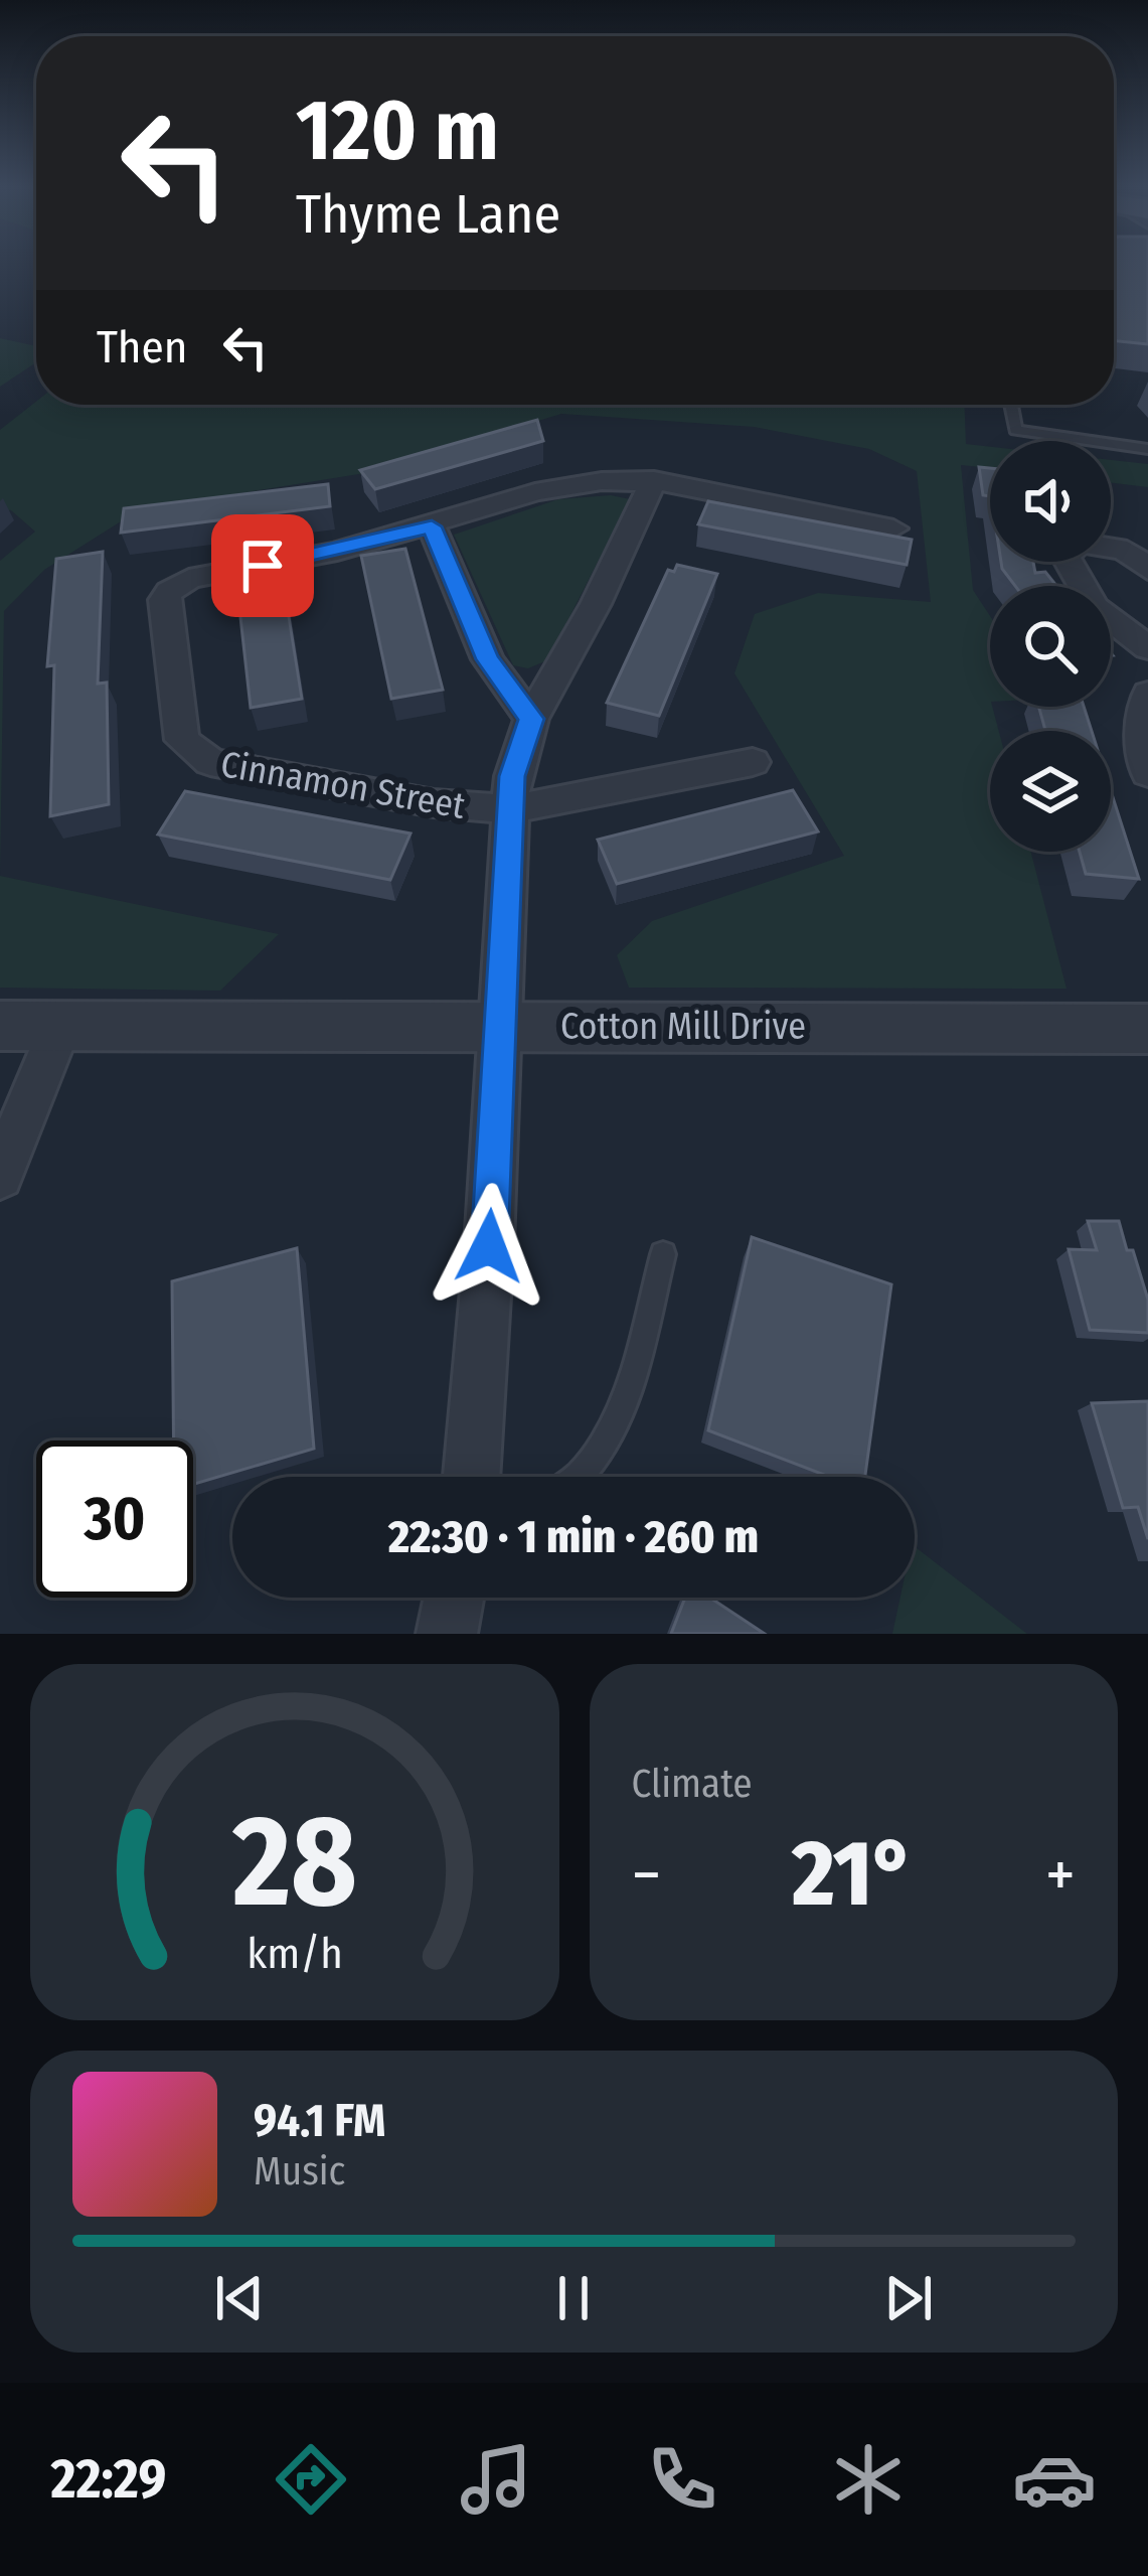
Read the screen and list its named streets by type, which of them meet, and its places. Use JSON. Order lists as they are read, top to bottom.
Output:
{
  "streets": {
    "street": ["Cinnamon Street", "Cotton Mill Drive"]
  },
  "page": {
    "turn": ["120 m", "Thyme Lane"],
    "then": "Then",
    "limit": "30",
    "trip": "22:30 · 1 min · 260 m",
    "tile": "Climate",
    "heat": ["−", "21°", "+"],
    "song": ["94.1 FM", "Music"],
    "tabs": "22:29",
    "gauge": ["28", "km/h"]
  }
}
